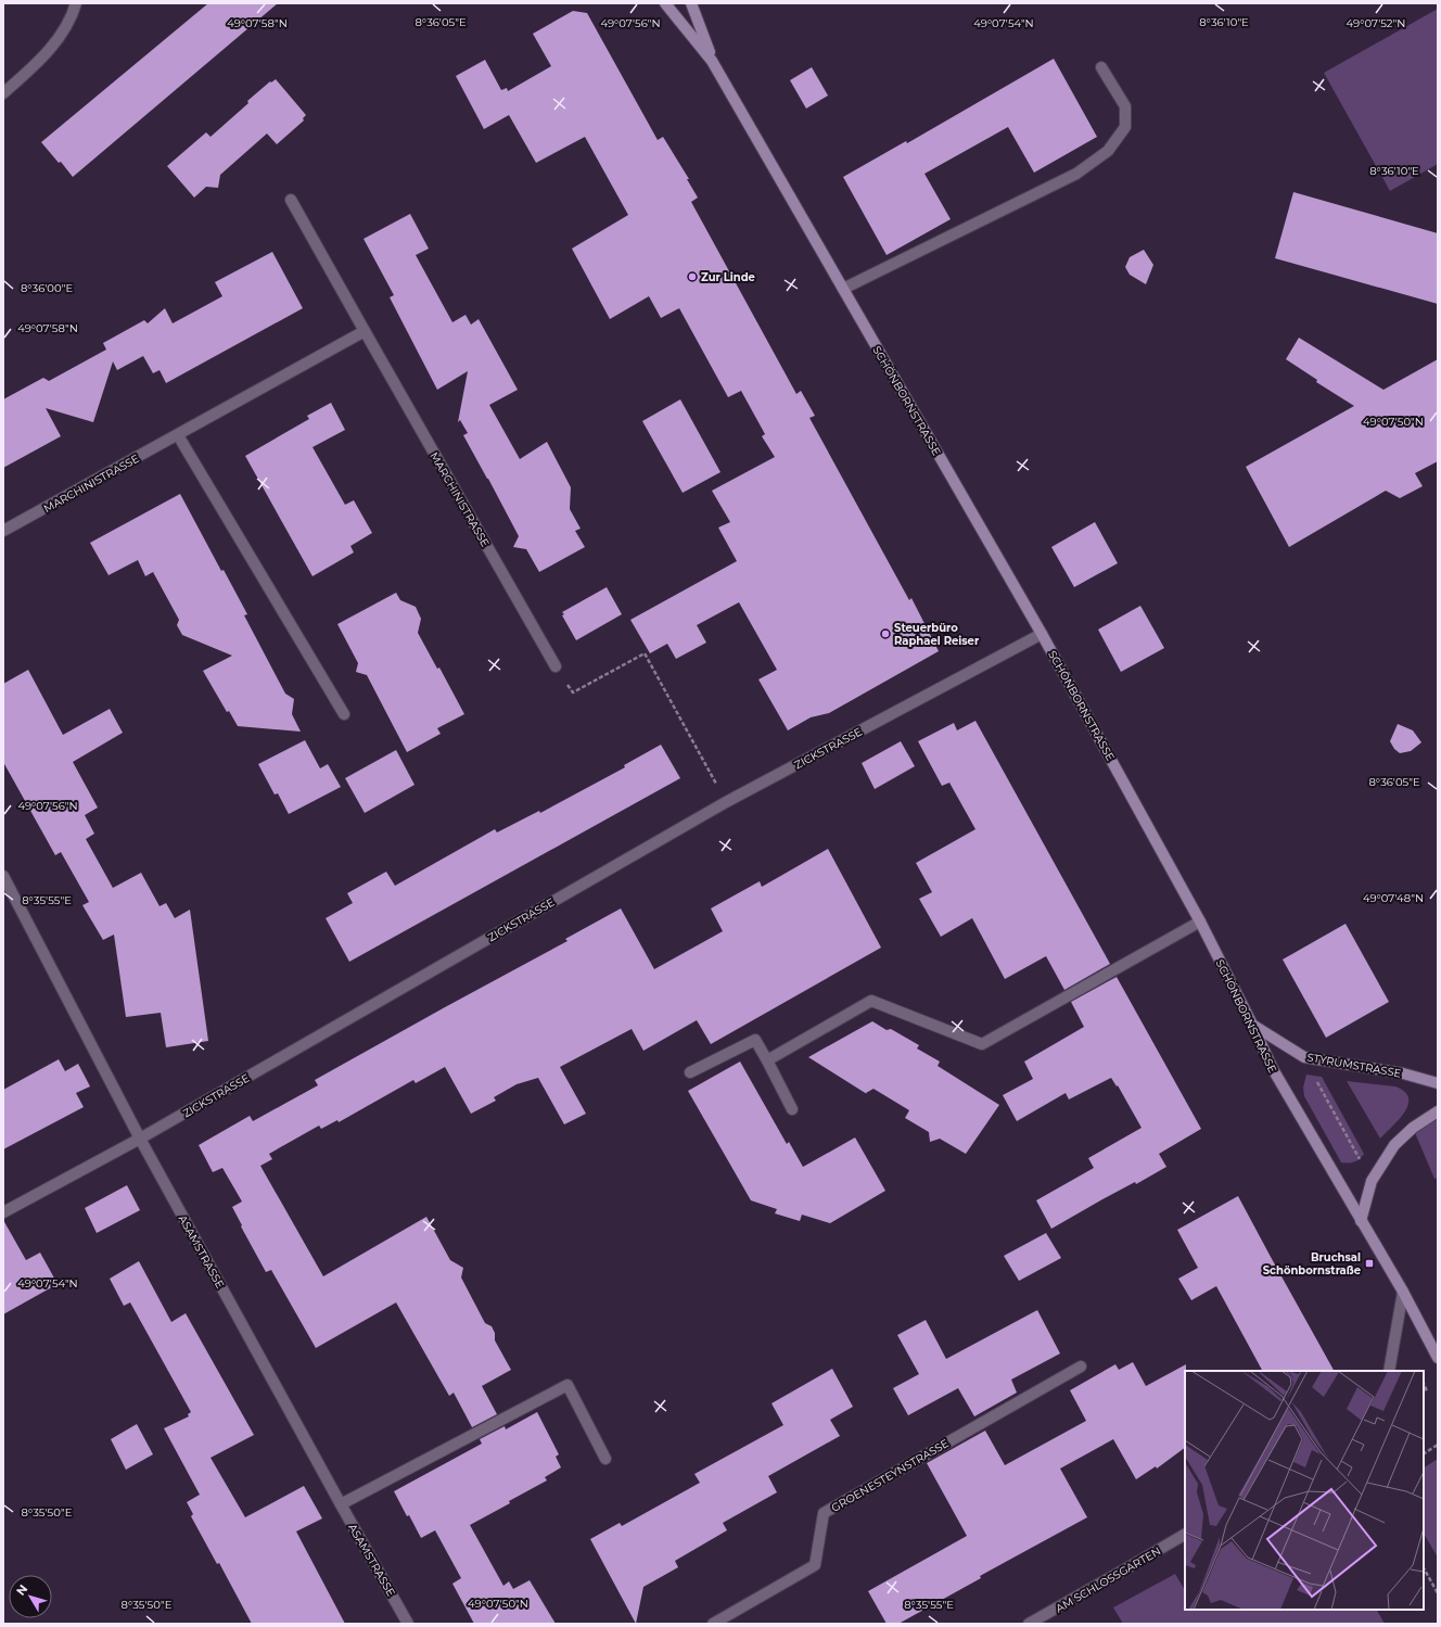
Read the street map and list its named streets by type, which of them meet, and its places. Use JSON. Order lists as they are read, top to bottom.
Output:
{
  "streets": {
    "main road": ["SCHÖNBORNSTRASSE", "STYRUMSTRASSE"],
    "street": [
      "MARCHINISTRASSE",
      "ZICKSTRASSE",
      "ASAMSTRASSE",
      "GROENESTEYNSTRASSE",
      "AM SCHLOSSGARTEN"
    ]
  },
  "crossings": [
    ["SCHÖNBORNSTRASSE", "ZICKSTRASSE"],
    ["SCHÖNBORNSTRASSE", "STYRUMSTRASSE"],
    ["ZICKSTRASSE", "ASAMSTRASSE"]
  ],
  "places": {
    "other": ["Zur Linde", "Steuerbüro Raphael Reiser"],
    "transit": ["Bruchsal Schönbornstraße"]
  },
  "north": "top left",
  "coordinates": [
    "8°36'05\"E",
    "8°36'10\"E",
    "49°07'58\"N",
    "49°07'56\"N",
    "49°07'54\"N",
    "49°07'52\"N",
    "8°36'00\"E",
    "49°07'50\"N",
    "49°07'48\"N",
    "8°35'55\"E",
    "8°35'50\"E"
  ]
}
